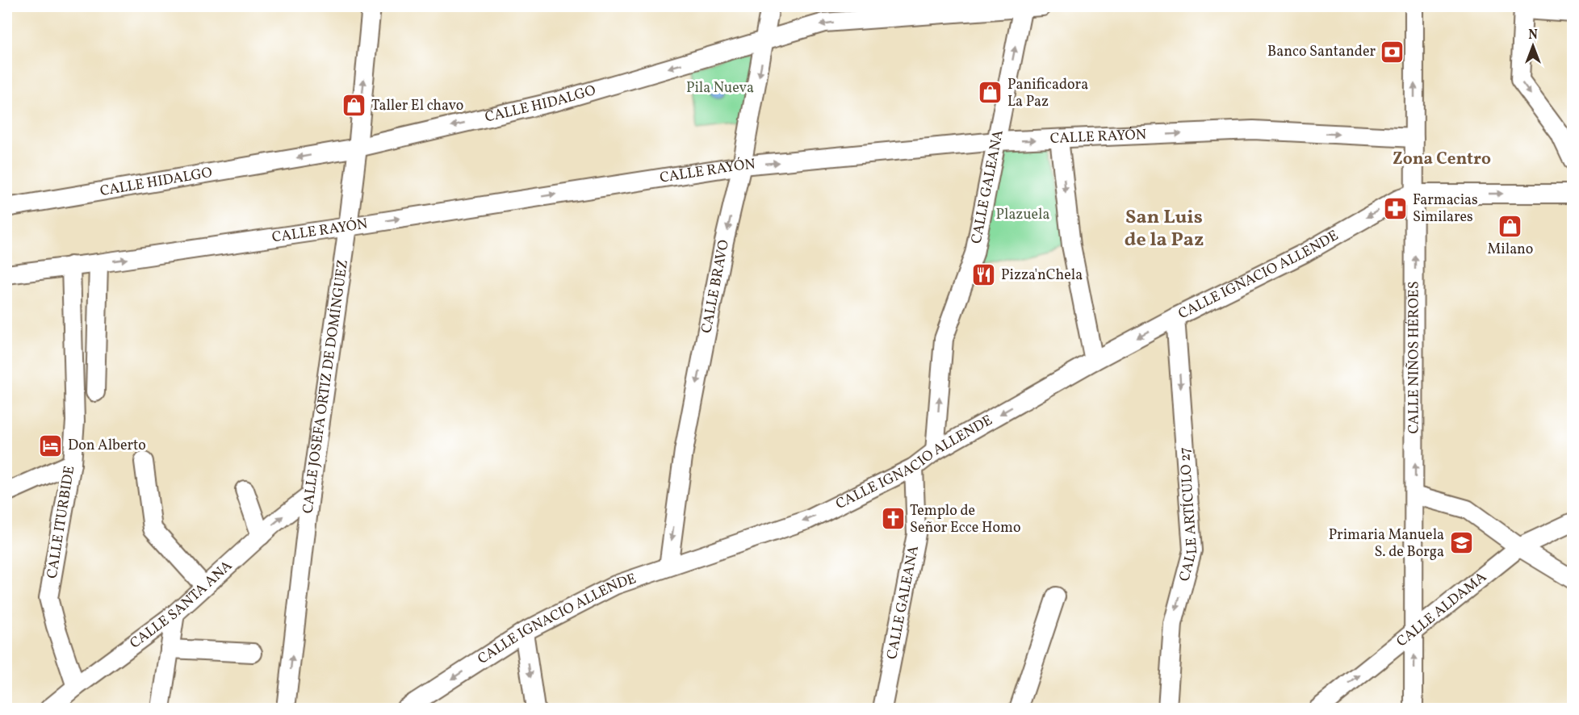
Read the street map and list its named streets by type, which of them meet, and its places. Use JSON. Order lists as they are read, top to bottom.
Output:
{
  "streets": {
    "street": [
      "CALLE HIDALGO",
      "CALLE RAYÓN",
      "CALLE GALEANA",
      "CALLE IGNACIO ALLENDE",
      "CALLE BRAVO",
      "CALLE NIÑOS HÉROES",
      "CALLE JOSEFA ORTIZ DE DOMÍNGUEZ",
      "CALLE ARTÍCULO 27",
      "CALLE ITURBIDE",
      "CALLE SANTA ANA",
      "CALLE ALDAMA"
    ]
  },
  "crossings": [
    ["CALLE HIDALGO", "CALLE GALEANA"],
    ["CALLE HIDALGO", "CALLE BRAVO"],
    ["CALLE HIDALGO", "CALLE JOSEFA ORTIZ DE DOMÍNGUEZ"],
    ["CALLE RAYÓN", "CALLE GALEANA"],
    ["CALLE RAYÓN", "CALLE BRAVO"],
    ["CALLE RAYÓN", "CALLE NIÑOS HÉROES"],
    ["CALLE RAYÓN", "CALLE JOSEFA ORTIZ DE DOMÍNGUEZ"],
    ["CALLE RAYÓN", "CALLE ITURBIDE"],
    ["CALLE GALEANA", "CALLE IGNACIO ALLENDE"],
    ["CALLE IGNACIO ALLENDE", "CALLE BRAVO"],
    ["CALLE IGNACIO ALLENDE", "CALLE NIÑOS HÉROES"],
    ["CALLE IGNACIO ALLENDE", "CALLE ARTÍCULO 27"],
    ["CALLE NIÑOS HÉROES", "CALLE ALDAMA"],
    ["CALLE JOSEFA ORTIZ DE DOMÍNGUEZ", "CALLE SANTA ANA"],
    ["CALLE ITURBIDE", "CALLE SANTA ANA"]
  ],
  "one_way": [
    "CALLE HIDALGO",
    "CALLE RAYÓN",
    "CALLE IGNACIO ALLENDE",
    "CALLE BRAVO",
    "CALLE NIÑOS HÉROES",
    "CALLE ALDAMA"
  ],
  "districts": ["Zona Centro", "San Luis de la Paz"],
  "parks": ["Pila Nueva", "Plazuela"],
  "places": {
    "bank": ["Banco Santander"],
    "shop": ["Panificadora La Paz", "Taller El chavo", "Milano"],
    "pharmacy": ["Farmacias Similares"],
    "restaurant": ["Pizza'nChela"],
    "hotel": ["Don Alberto"],
    "church": ["Templo de Señor Ecce Homo"],
    "school or university": ["Primaria Manuela S. de Borga"]
  },
  "north": "top"
}
